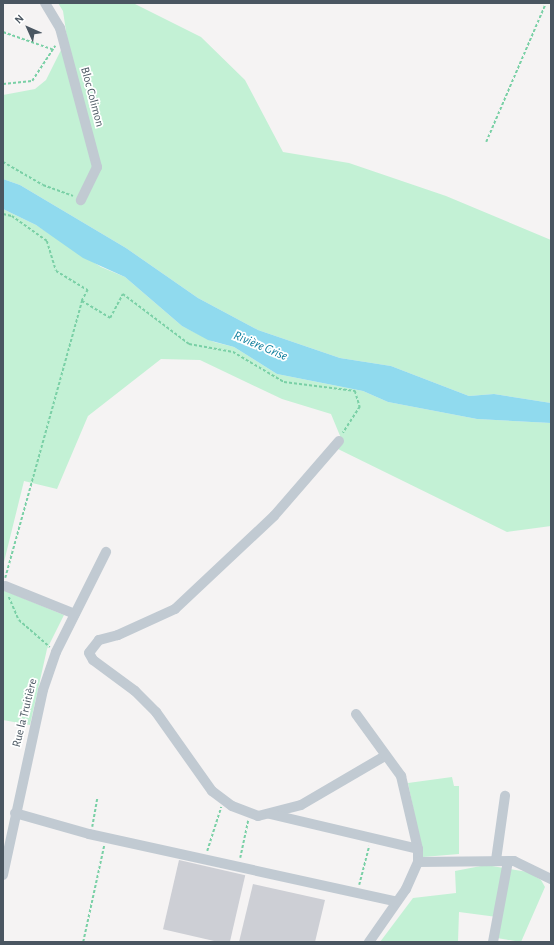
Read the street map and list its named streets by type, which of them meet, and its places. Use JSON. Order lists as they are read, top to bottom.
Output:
{
  "streets": {
    "street": ["Bloc Colimon", "Rue la Truitière"]
  },
  "water": ["Rivière Grise"],
  "north": "top left"
}
